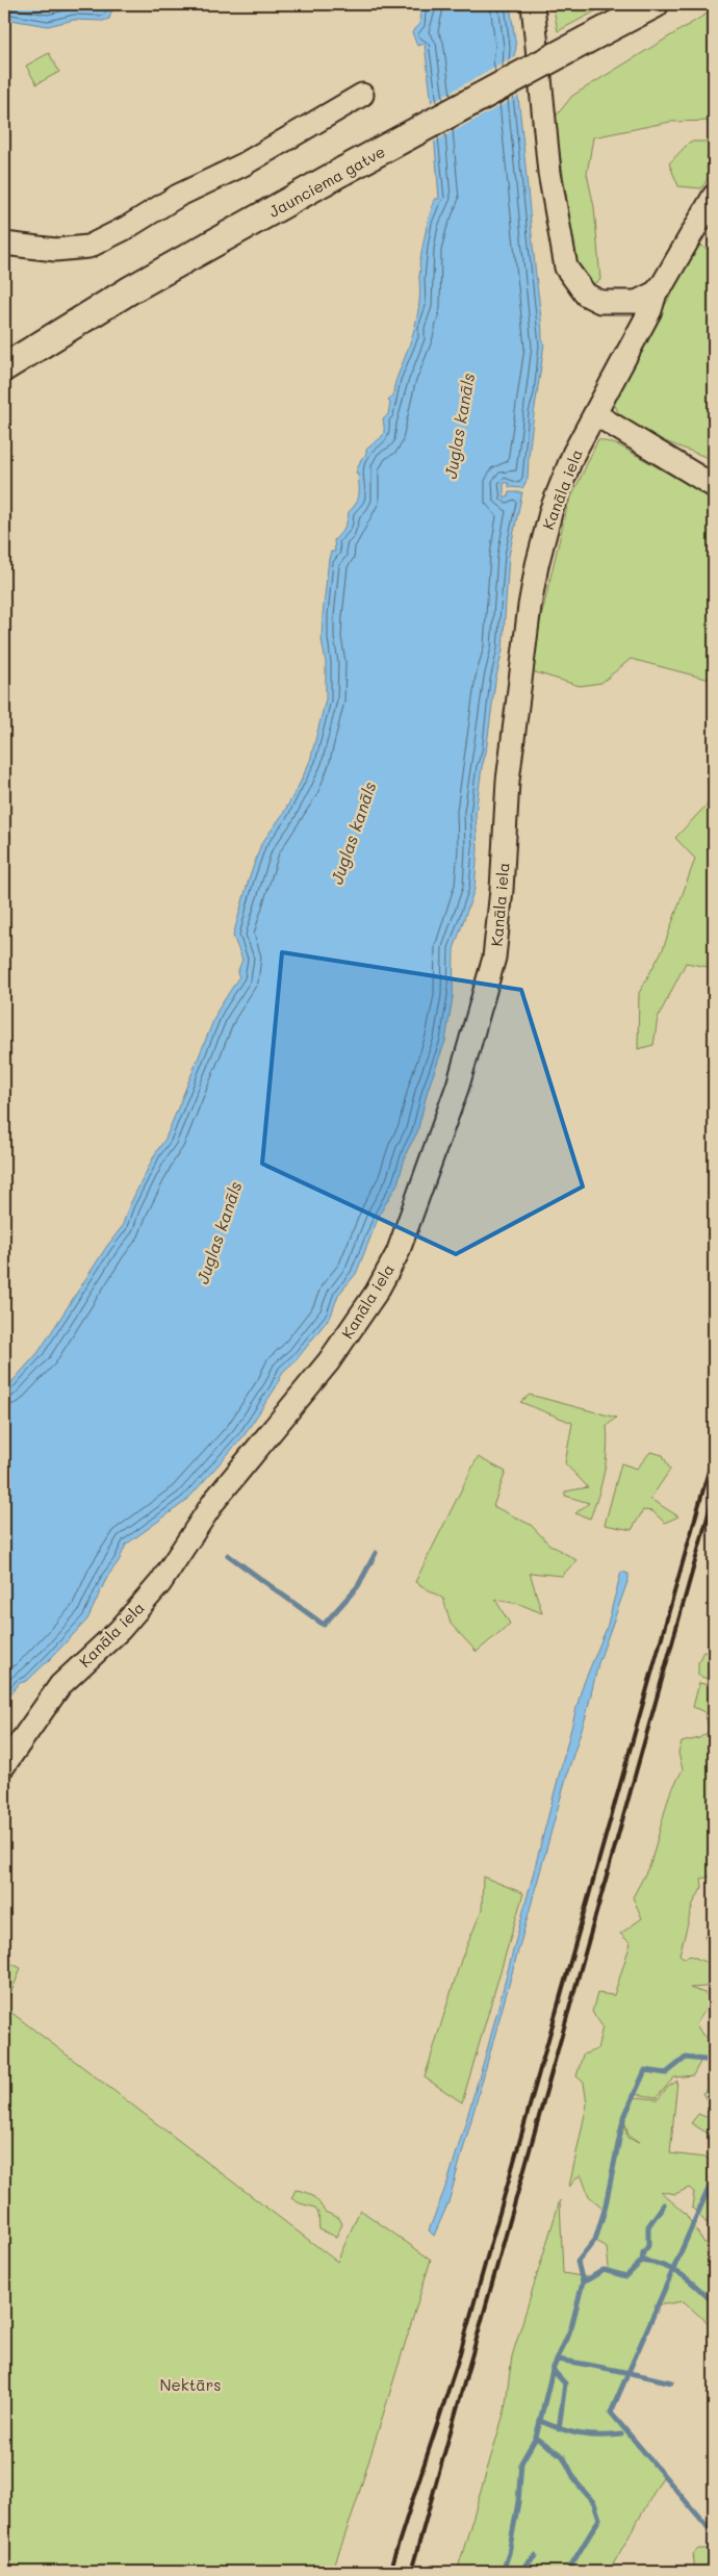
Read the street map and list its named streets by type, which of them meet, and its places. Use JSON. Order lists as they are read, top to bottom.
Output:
{
  "streets": {
    "main road": ["Jaunciema gatve"],
    "street": ["Kanāla iela"]
  },
  "water": ["Juglas kanāls"],
  "parks": ["Nektārs"]
}
